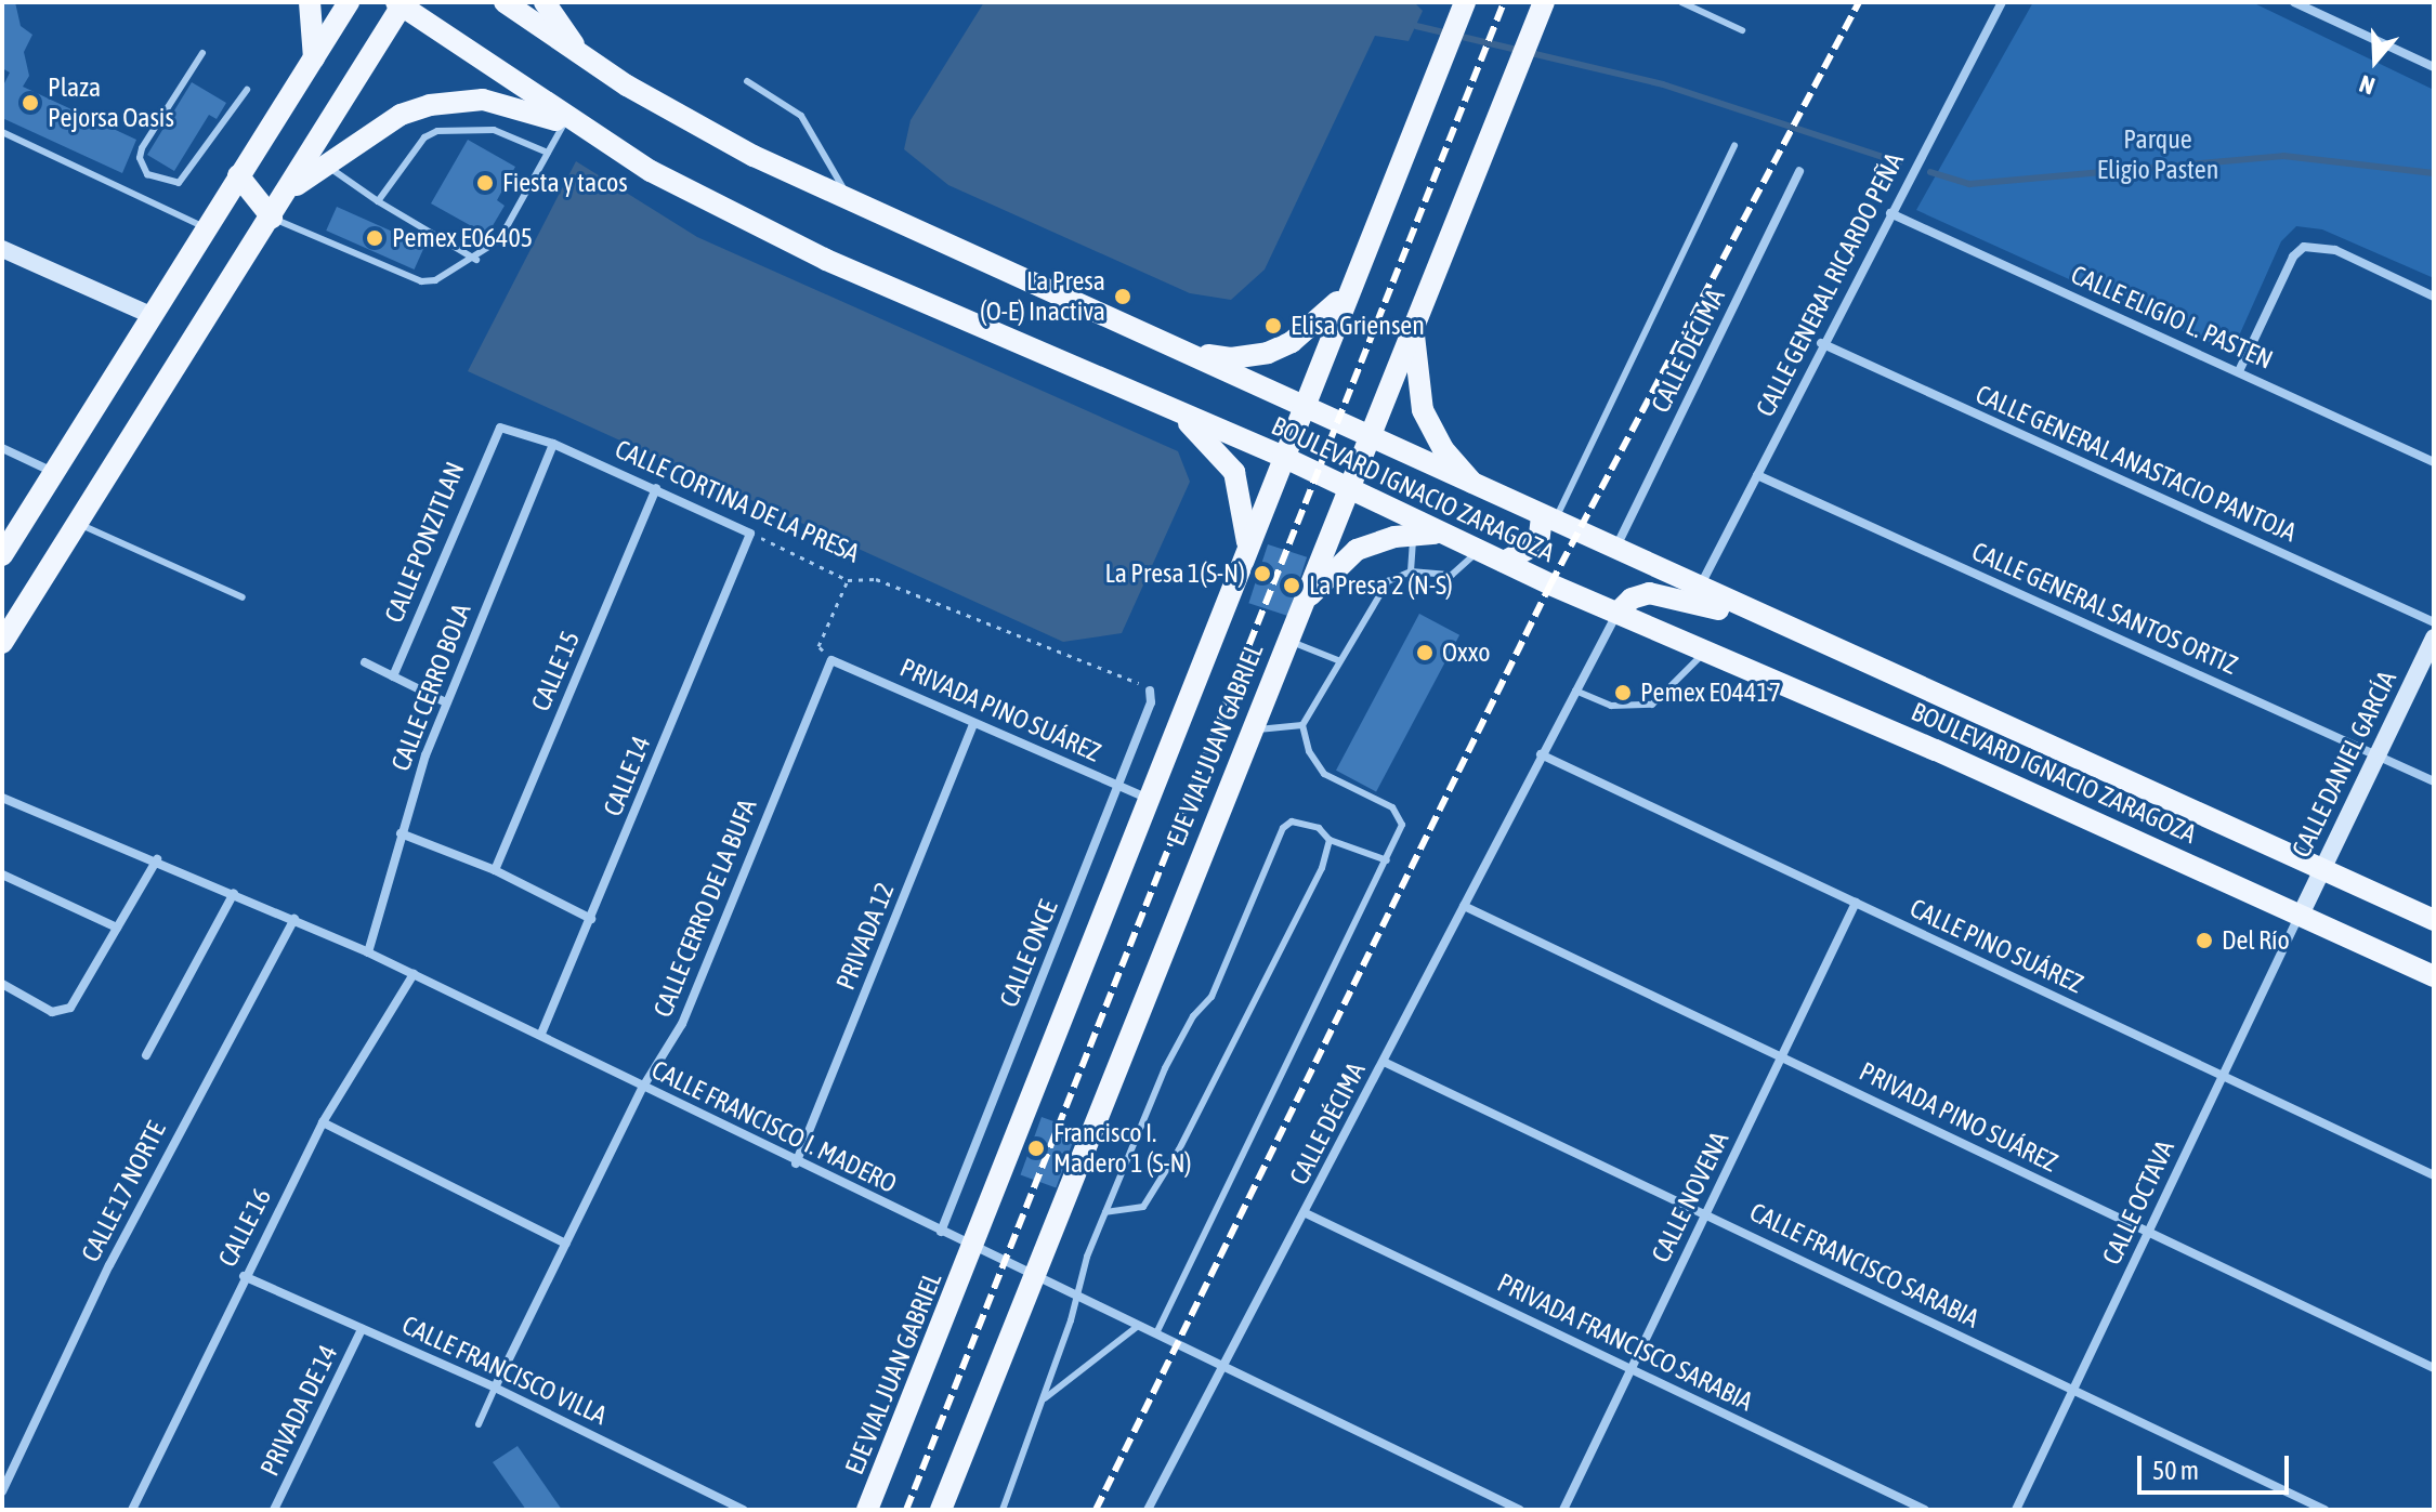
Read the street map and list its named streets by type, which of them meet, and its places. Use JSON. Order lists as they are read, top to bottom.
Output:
{
  "streets": {
    "main road": ["BOULEVARD IGNACIO ZARAGOZA", "EJE VIAL JUAN GABRIEL", "CALLE DANIEL GARCÍA"],
    "street": [
      "CALLE GENERAL RICARDO PEÑA",
      "CALLE ELIGIO L. PASTEN",
      "CALLE DÉCIMA",
      "CALLE GENERAL ANASTACIO PANTOJA",
      "CALLE CORTINA DE LA PRESA",
      "CALLE PONZITLAN",
      "CALLE GENERAL SANTOS ORTIZ",
      "CALLE 15",
      "CALLE CERRO BOLA",
      "PRIVADA PINO SUÁREZ",
      "CALLE 14",
      "CALLE CERRO DE LA BUFA",
      "PRIVADA 12",
      "CALLE PINO SUÁREZ",
      "CALLE ONCE",
      "CALLE FRANCISCO I. MADERO",
      "CALLE 17 NORTE",
      "CALLE NOVENA",
      "CALLE OCTAVA",
      "CALLE 16",
      "CALLE FRANCISCO SARABIA",
      "PRIVADA FRANCISCO SARABIA",
      "CALLE FRANCISCO VILLA",
      "PRIVADA DE 14"
    ]
  },
  "crossings": [
    ["CALLE GENERAL RICARDO PEÑA", "CALLE ELIGIO L. PASTEN"],
    ["CALLE GENERAL RICARDO PEÑA", "CALLE GENERAL ANASTACIO PANTOJA"],
    ["CALLE GENERAL RICARDO PEÑA", "BOULEVARD IGNACIO ZARAGOZA"],
    ["CALLE GENERAL RICARDO PEÑA", "CALLE GENERAL SANTOS ORTIZ"],
    ["CALLE DÉCIMA", "BOULEVARD IGNACIO ZARAGOZA"],
    ["CALLE DÉCIMA", "PRIVADA PINO SUÁREZ"],
    ["CALLE DÉCIMA", "CALLE PINO SUÁREZ"],
    ["CALLE DÉCIMA", "CALLE FRANCISCO I. MADERO"],
    ["CALLE DÉCIMA", "CALLE FRANCISCO SARABIA"],
    ["CALLE DÉCIMA", "PRIVADA FRANCISCO SARABIA"],
    ["BOULEVARD IGNACIO ZARAGOZA", "EJE VIAL JUAN GABRIEL"],
    ["BOULEVARD IGNACIO ZARAGOZA", "CALLE DANIEL GARCÍA"],
    ["BOULEVARD IGNACIO ZARAGOZA", "CALLE OCTAVA"],
    ["CALLE CORTINA DE LA PRESA", "CALLE PONZITLAN"],
    ["CALLE CORTINA DE LA PRESA", "CALLE 15"],
    ["CALLE CORTINA DE LA PRESA", "CALLE CERRO BOLA"],
    ["CALLE CORTINA DE LA PRESA", "CALLE 14"],
    ["CALLE CORTINA DE LA PRESA", "CALLE ONCE"],
    ["CALLE GENERAL SANTOS ORTIZ", "CALLE DANIEL GARCÍA"],
    ["CALLE CERRO BOLA", "CALLE FRANCISCO I. MADERO"],
    ["PRIVADA PINO SUÁREZ", "EJE VIAL JUAN GABRIEL"],
    ["PRIVADA PINO SUÁREZ", "CALLE CERRO DE LA BUFA"],
    ["PRIVADA PINO SUÁREZ", "PRIVADA 12"],
    ["PRIVADA PINO SUÁREZ", "CALLE ONCE"],
    ["PRIVADA PINO SUÁREZ", "CALLE NOVENA"],
    ["PRIVADA PINO SUÁREZ", "CALLE OCTAVA"],
    ["EJE VIAL JUAN GABRIEL", "CALLE FRANCISCO I. MADERO"],
    ["CALLE DANIEL GARCÍA", "CALLE OCTAVA"],
    ["CALLE 14", "CALLE FRANCISCO I. MADERO"],
    ["CALLE CERRO DE LA BUFA", "CALLE FRANCISCO I. MADERO"],
    ["CALLE CERRO DE LA BUFA", "CALLE FRANCISCO VILLA"],
    ["PRIVADA 12", "CALLE FRANCISCO I. MADERO"],
    ["CALLE PINO SUÁREZ", "CALLE NOVENA"],
    ["CALLE PINO SUÁREZ", "CALLE OCTAVA"],
    ["CALLE ONCE", "CALLE FRANCISCO I. MADERO"],
    ["CALLE FRANCISCO I. MADERO", "CALLE 17 NORTE"],
    ["CALLE FRANCISCO I. MADERO", "CALLE 16"],
    ["CALLE NOVENA", "CALLE FRANCISCO SARABIA"],
    ["CALLE NOVENA", "PRIVADA FRANCISCO SARABIA"],
    ["CALLE OCTAVA", "CALLE FRANCISCO SARABIA"],
    ["CALLE 16", "CALLE FRANCISCO VILLA"],
    ["CALLE FRANCISCO VILLA", "PRIVADA DE 14"]
  ],
  "parks": ["Parque Eligio Pasten"],
  "places": [
    "Plaza Pejorsa Oasis",
    "Fiesta y tacos",
    "Pemex E06405",
    "La Presa (O-E) Inactiva",
    "Elisa Griensen",
    "La Presa 1(S-N)",
    "La Presa 2 (N-S)",
    "Oxxo",
    "Pemex E04417",
    "Del Río",
    "Francisco I. Madero 1 (S-N)"
  ],
  "scale_bar": "50 m",
  "north": "bottom"
}
